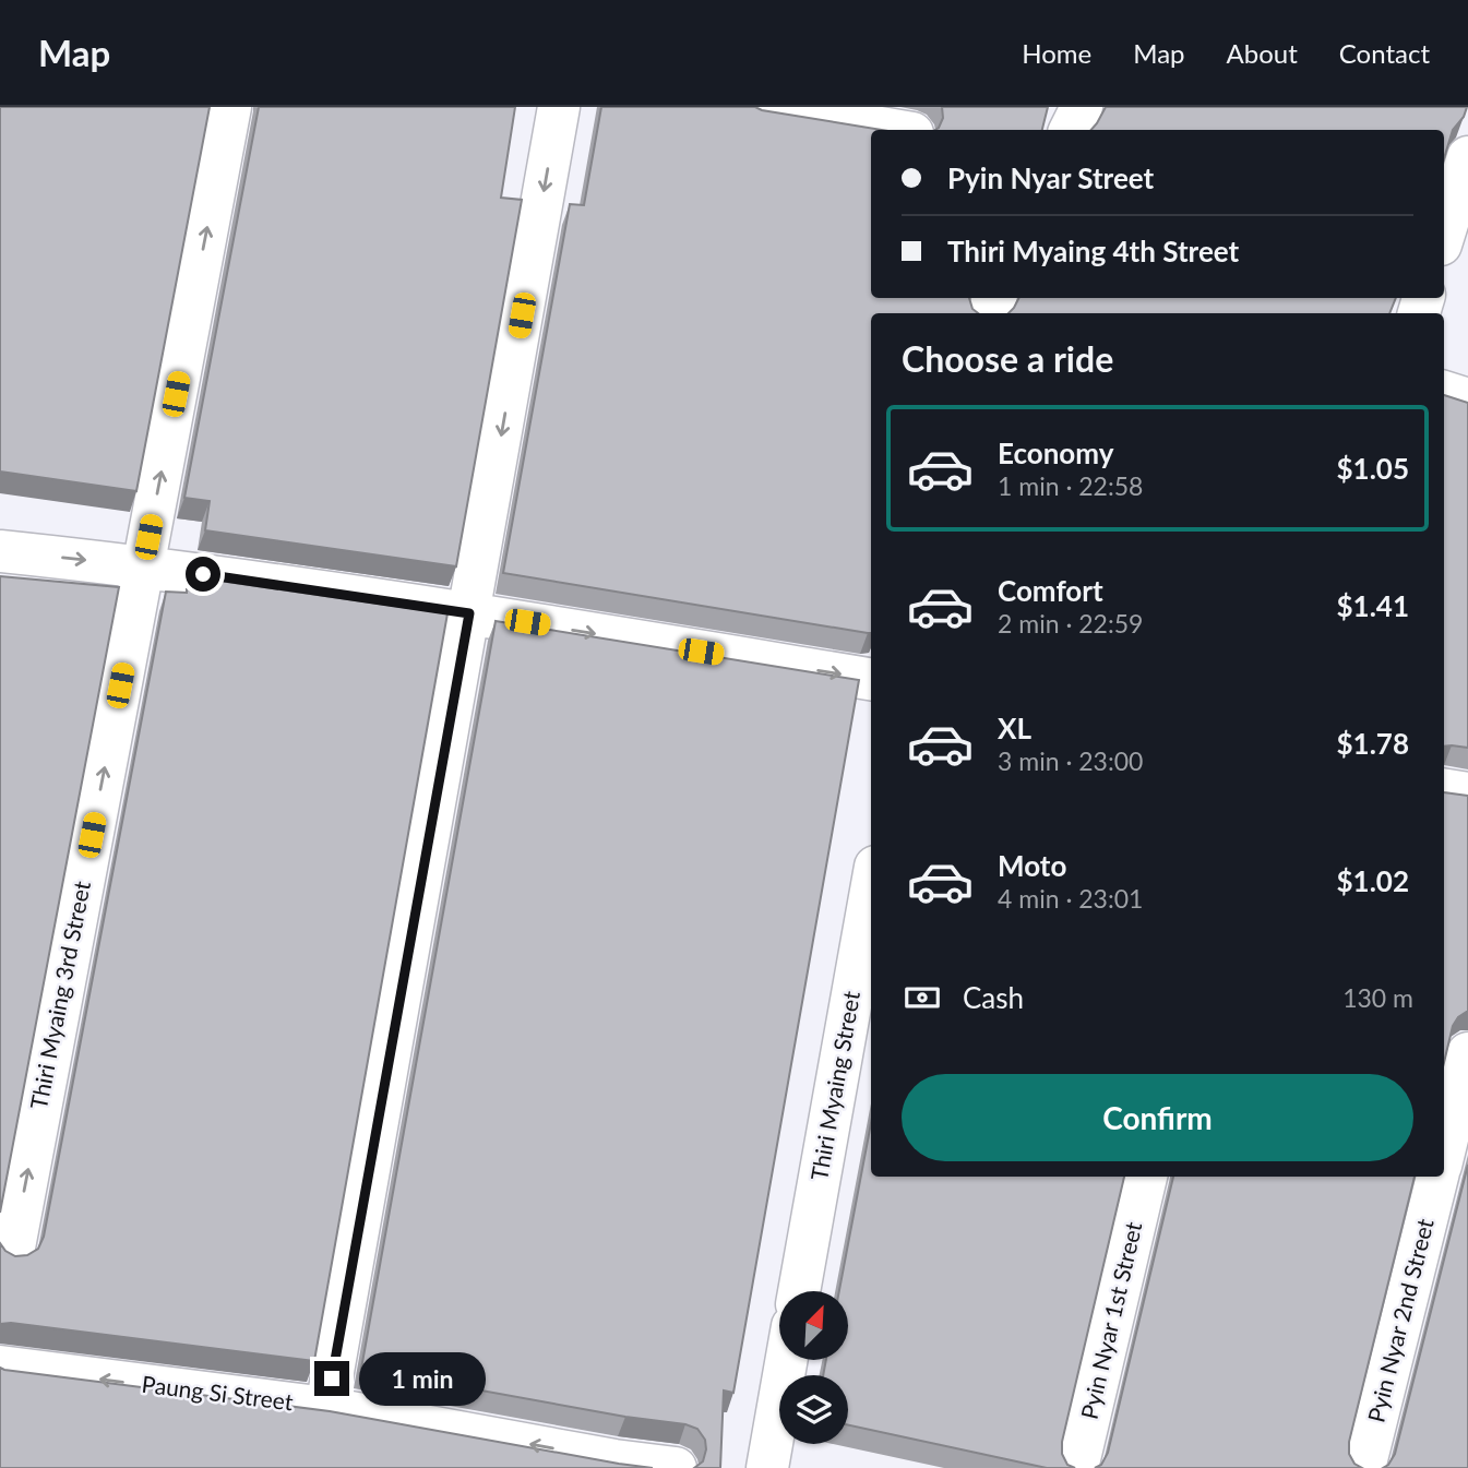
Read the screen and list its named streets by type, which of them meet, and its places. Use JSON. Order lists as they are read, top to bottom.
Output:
{
  "streets": {
    "street": [
      "Thiri Myaing 3rd Street",
      "Thiri Myaing Street",
      "Pyin Nyar 1st Street",
      "Pyin Nyar 2nd Street",
      "Paung Si Street"
    ]
  },
  "one_way": ["Paung Si Street"],
  "north": "top right",
  "page": {
    "header": "Map",
    "nav": [
      "Home",
      "Map",
      "About",
      "Contact"
    ],
    "banner": ["Pyin Nyar Street", "Thiri Myaing 4th Street"],
    "heading": "Choose a ride",
    "list": [
      {
        "name": "Economy",
        "note": "1 min · 22:58",
        "value": "$1.05"
      },
      {
        "name": "Comfort",
        "note": "2 min · 22:59",
        "value": "$1.41"
      },
      {
        "name": "XL",
        "note": "3 min · 23:00",
        "value": "$1.78"
      },
      {
        "name": "Moto",
        "note": "4 min · 23:01",
        "value": "$1.02"
      }
    ],
    "pay": ["Cash", "130 m"],
    "buttons": "Confirm",
    "bubble": "1 min"
  }
}
